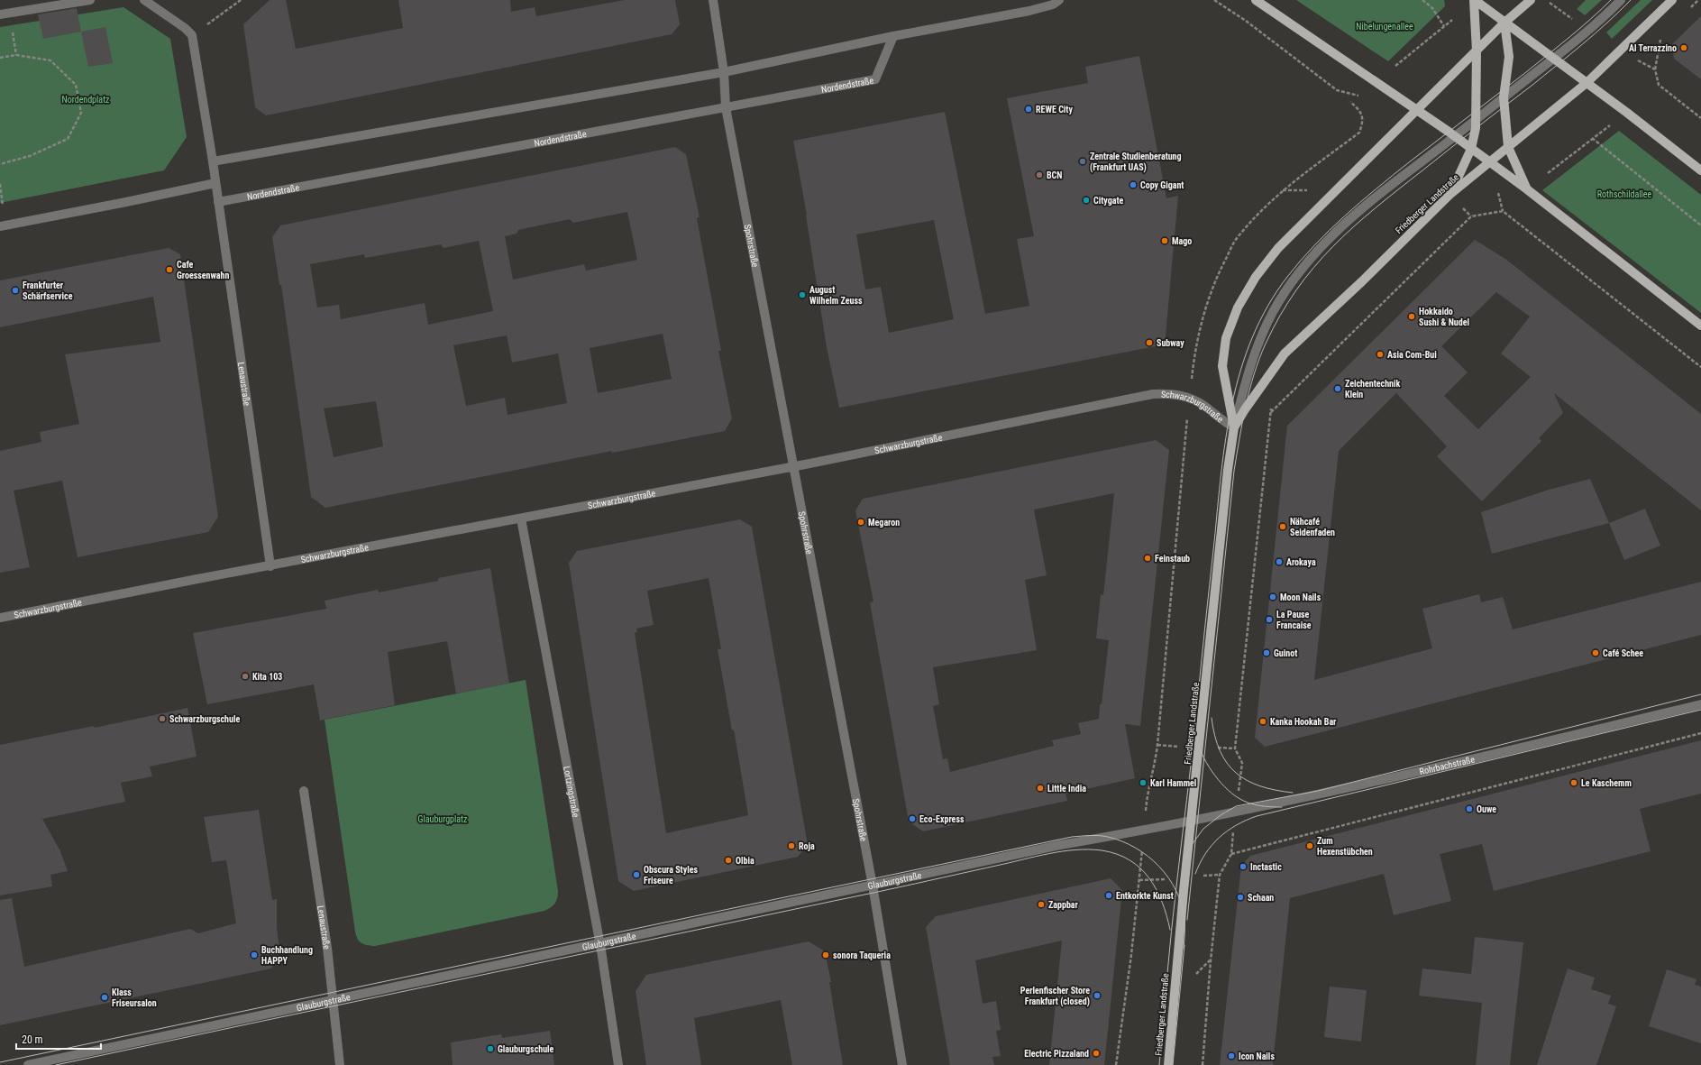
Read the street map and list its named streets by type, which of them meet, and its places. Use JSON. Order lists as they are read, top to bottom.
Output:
{
  "streets": {
    "main road": ["Friedberger Landstraße"],
    "street": [
      "Nordendstraße",
      "Spohrstraße",
      "Lenaustraße",
      "Schwarzburgstraße",
      "Rohrbachstraße",
      "Lortzingstraße",
      "Glauburgstraße"
    ]
  },
  "crossings": [
    ["Nordendstraße", "Spohrstraße"],
    ["Nordendstraße", "Lenaustraße"],
    ["Friedberger Landstraße", "Schwarzburgstraße"],
    ["Friedberger Landstraße", "Rohrbachstraße"],
    ["Friedberger Landstraße", "Glauburgstraße"],
    ["Spohrstraße", "Schwarzburgstraße"],
    ["Spohrstraße", "Glauburgstraße"],
    ["Lenaustraße", "Schwarzburgstraße"],
    ["Lenaustraße", "Glauburgstraße"],
    ["Schwarzburgstraße", "Lortzingstraße"],
    ["Rohrbachstraße", "Glauburgstraße"],
    ["Lortzingstraße", "Glauburgstraße"]
  ],
  "parks": [
    "Nibelungenallee",
    "Nordendplatz",
    "Rothschildallee",
    "Glauburgplatz"
  ],
  "places": [
    "Al Terrazzino",
    "REWE City",
    "Zentrale Studienberatung (Frankfurt UAS)",
    "BCN",
    "Copy Gigant",
    "Citygate",
    "Mago",
    "Cafe Groessenwahn",
    "Frankfurter Schärfservice",
    "August Wilhelm Zeuss",
    "Hokkaido Sushi & Nudel",
    "Subway",
    "Asia Com-Bui",
    "Zeichentechnik Klein",
    "Megaron",
    "Nähcafé Seidenfaden",
    "Feinstaub",
    "Arokaya",
    "Moon Nails",
    "La Pause Francaise",
    "Guinot",
    "Café Schee",
    "Kita 103",
    "Schwarzburgschule",
    "Kanka Hookah Bar",
    "Karl Hammel",
    "Le Kaschemm",
    "Little India",
    "Ouwe",
    "Eco-Express",
    "Roja",
    "Zum Hexenstübchen",
    "Olbia",
    "Inctastic",
    "Obscura Styles Friseure",
    "Entkorkte Kunst",
    "Schaan",
    "Zappbar",
    "Buchhandlung HAPPY",
    "sonora Taqueria",
    "Perlenfischer Store Frankfurt (closed)",
    "Klass Friseursalon",
    "Glauburgschule",
    "Electric Pizzaland",
    "Icon Nails"
  ],
  "scale_bar": "20 m"
}
